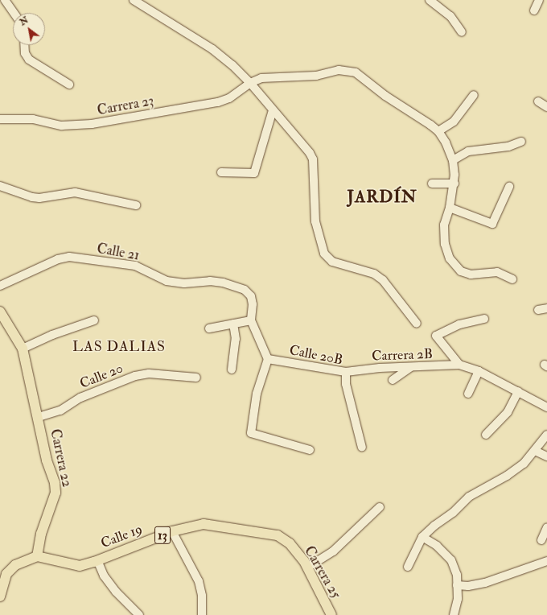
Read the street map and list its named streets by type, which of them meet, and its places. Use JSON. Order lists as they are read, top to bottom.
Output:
{
  "streets": {
    "main road": [
      "Carrera 22",
      "13",
      "Calle 19",
      "Carrera 25"
    ],
    "street": [
      "Carrera 23",
      "Calle 21",
      "Calle 20B",
      "Carrera 2B",
      "Calle 20"
    ]
  },
  "crossings": [
    ["Calle 20B", "Carrera 2B"],
    ["Calle 20", "Carrera 22"],
    ["Carrera 22", "Calle 19"],
    ["Calle 19", "Carrera 25"]
  ],
  "districts": ["JARDÍN", "LAS DALIAS"],
  "north": "top left"
}
